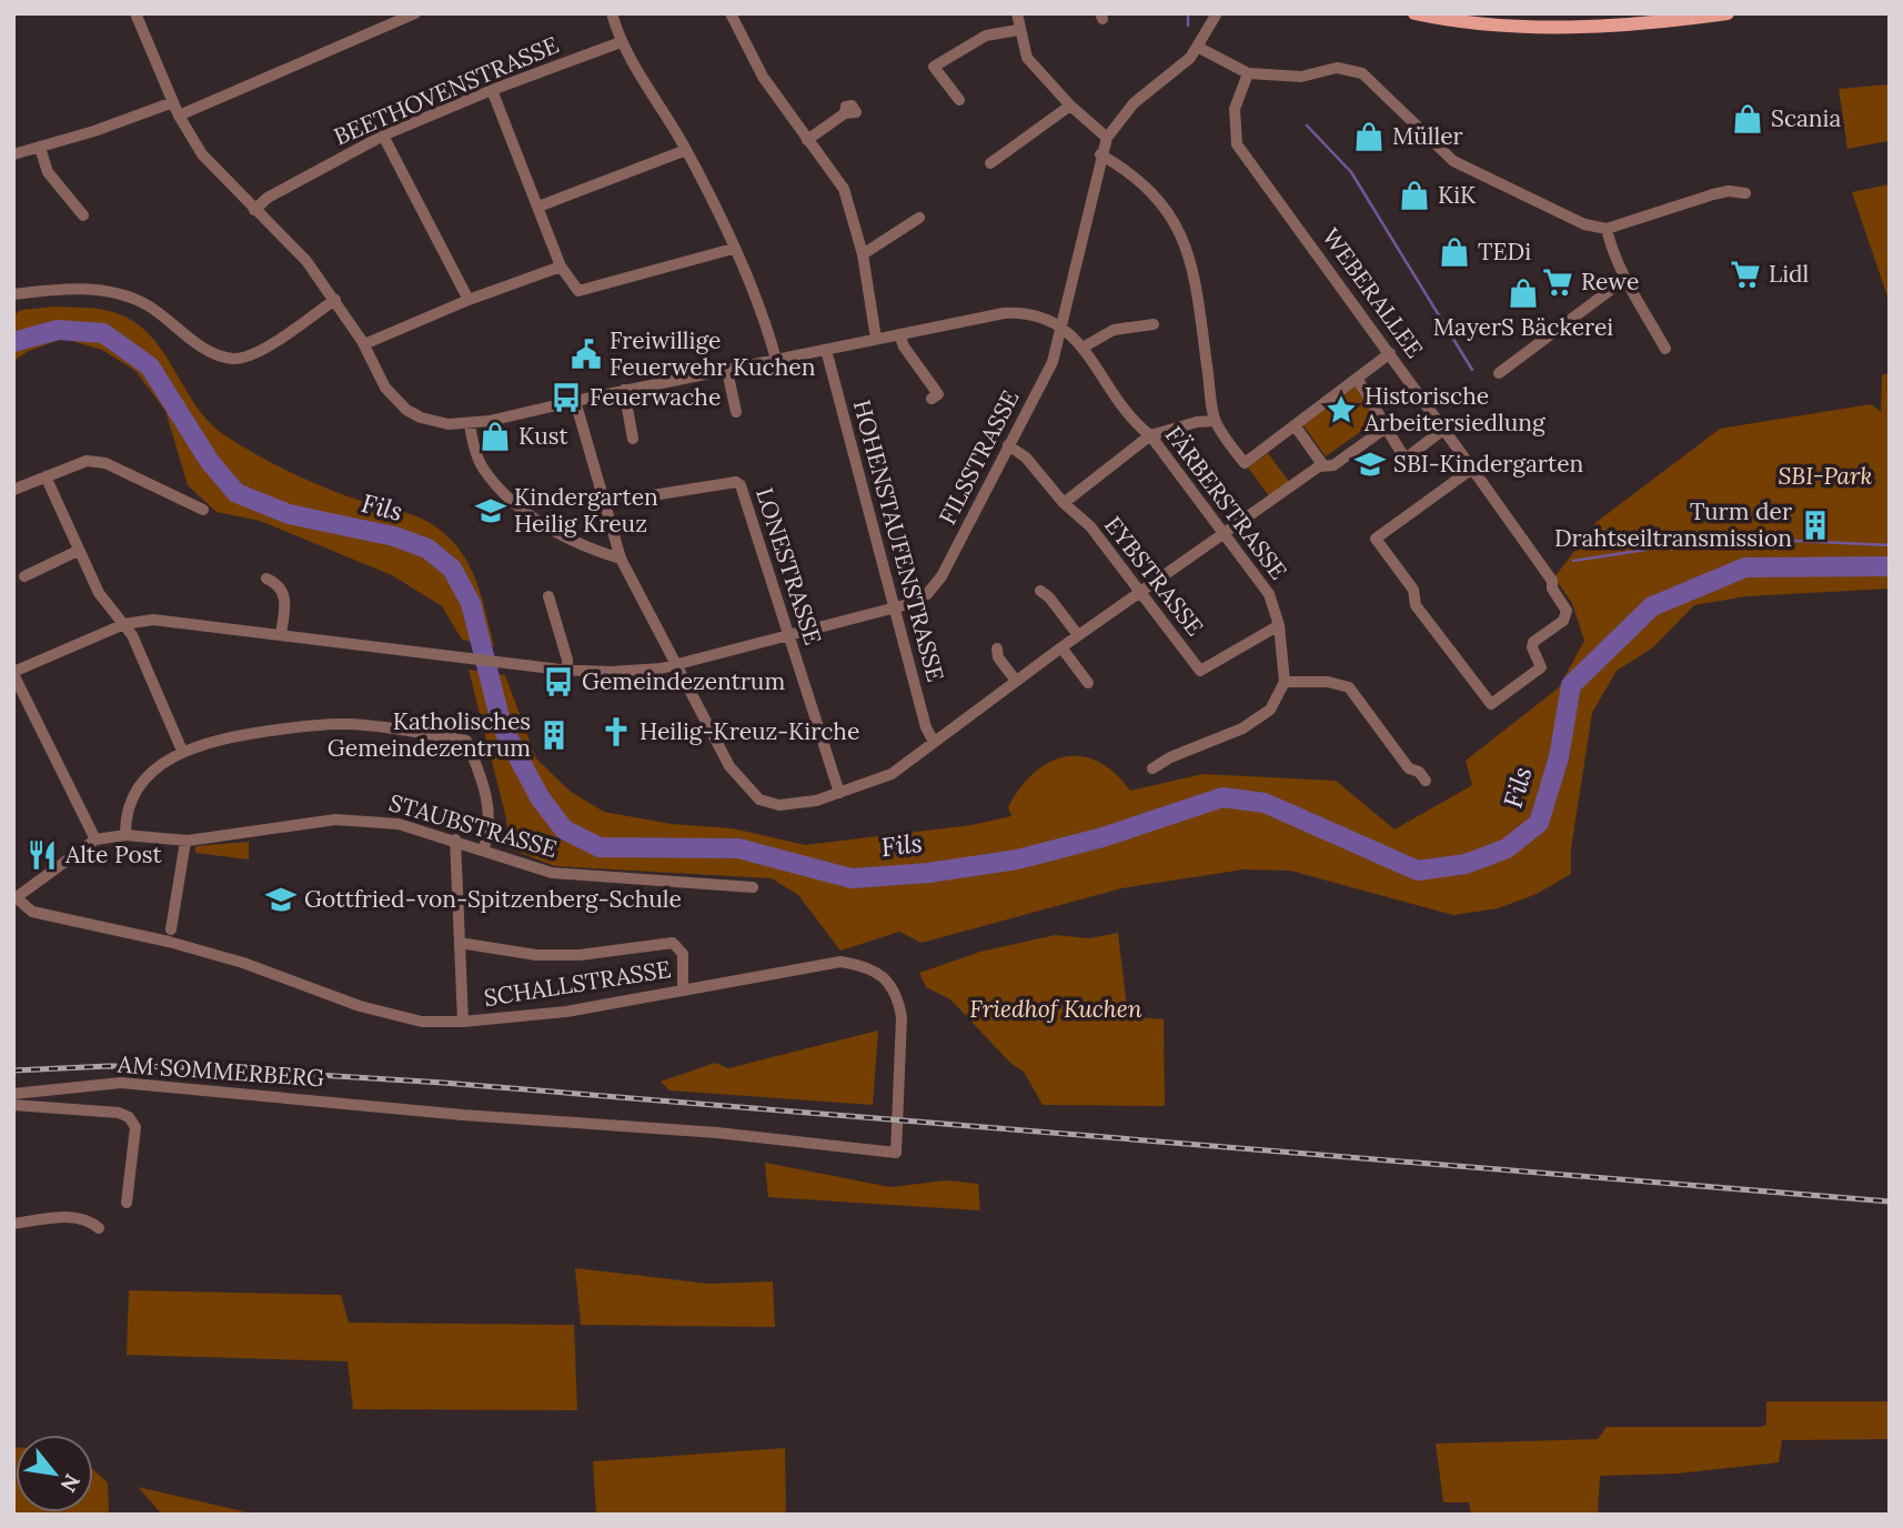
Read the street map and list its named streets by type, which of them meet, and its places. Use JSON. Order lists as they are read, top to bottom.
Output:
{
  "streets": {
    "street": [
      "BEETHOVENSTRASSE",
      "WEBERALLEE",
      "FILSSTRASSE",
      "FÄRBERSTRASSE",
      "HOHENSTAUFENSTRASSE",
      "LONESTRASSE",
      "EYBSTRASSE",
      "STAUBSTRASSE",
      "SCHALLSTRASSE",
      "AM SOMMERBERG"
    ]
  },
  "crossings": [
    ["FILSSTRASSE", "FÄRBERSTRASSE"],
    ["FILSSTRASSE", "HOHENSTAUFENSTRASSE"],
    ["FILSSTRASSE", "LONESTRASSE"],
    ["FILSSTRASSE", "EYBSTRASSE"],
    ["FÄRBERSTRASSE", "EYBSTRASSE"],
    ["STAUBSTRASSE", "SCHALLSTRASSE"],
    ["SCHALLSTRASSE", "AM SOMMERBERG"]
  ],
  "water": ["Fils"],
  "parks": ["SBI-Park", "Friedhof Kuchen"],
  "places": {
    "shop": [
      "Scania",
      "Müller",
      "KiK",
      "TEDi",
      "MayerS Bäckerei",
      "Kust"
    ],
    "supermarket": ["Lidl", "Rewe"],
    "public building": ["Freiwillige Feuerwehr Kuchen"],
    "bus stop": ["Feuerwache", "Gemeindezentrum"],
    "place": ["Historische Arbeitersiedlung"],
    "school or university": ["SBI-Kindergarten", "Kindergarten Heilig Kreuz", "Gottfried-von-Spitzenberg-Schule"],
    "building": ["Turm der Drahtseiltransmission", "Katholisches Gemeindezentrum"],
    "church": ["Heilig-Kreuz-Kirche"],
    "restaurant": ["Alte Post"]
  },
  "north": "bottom right"
}
